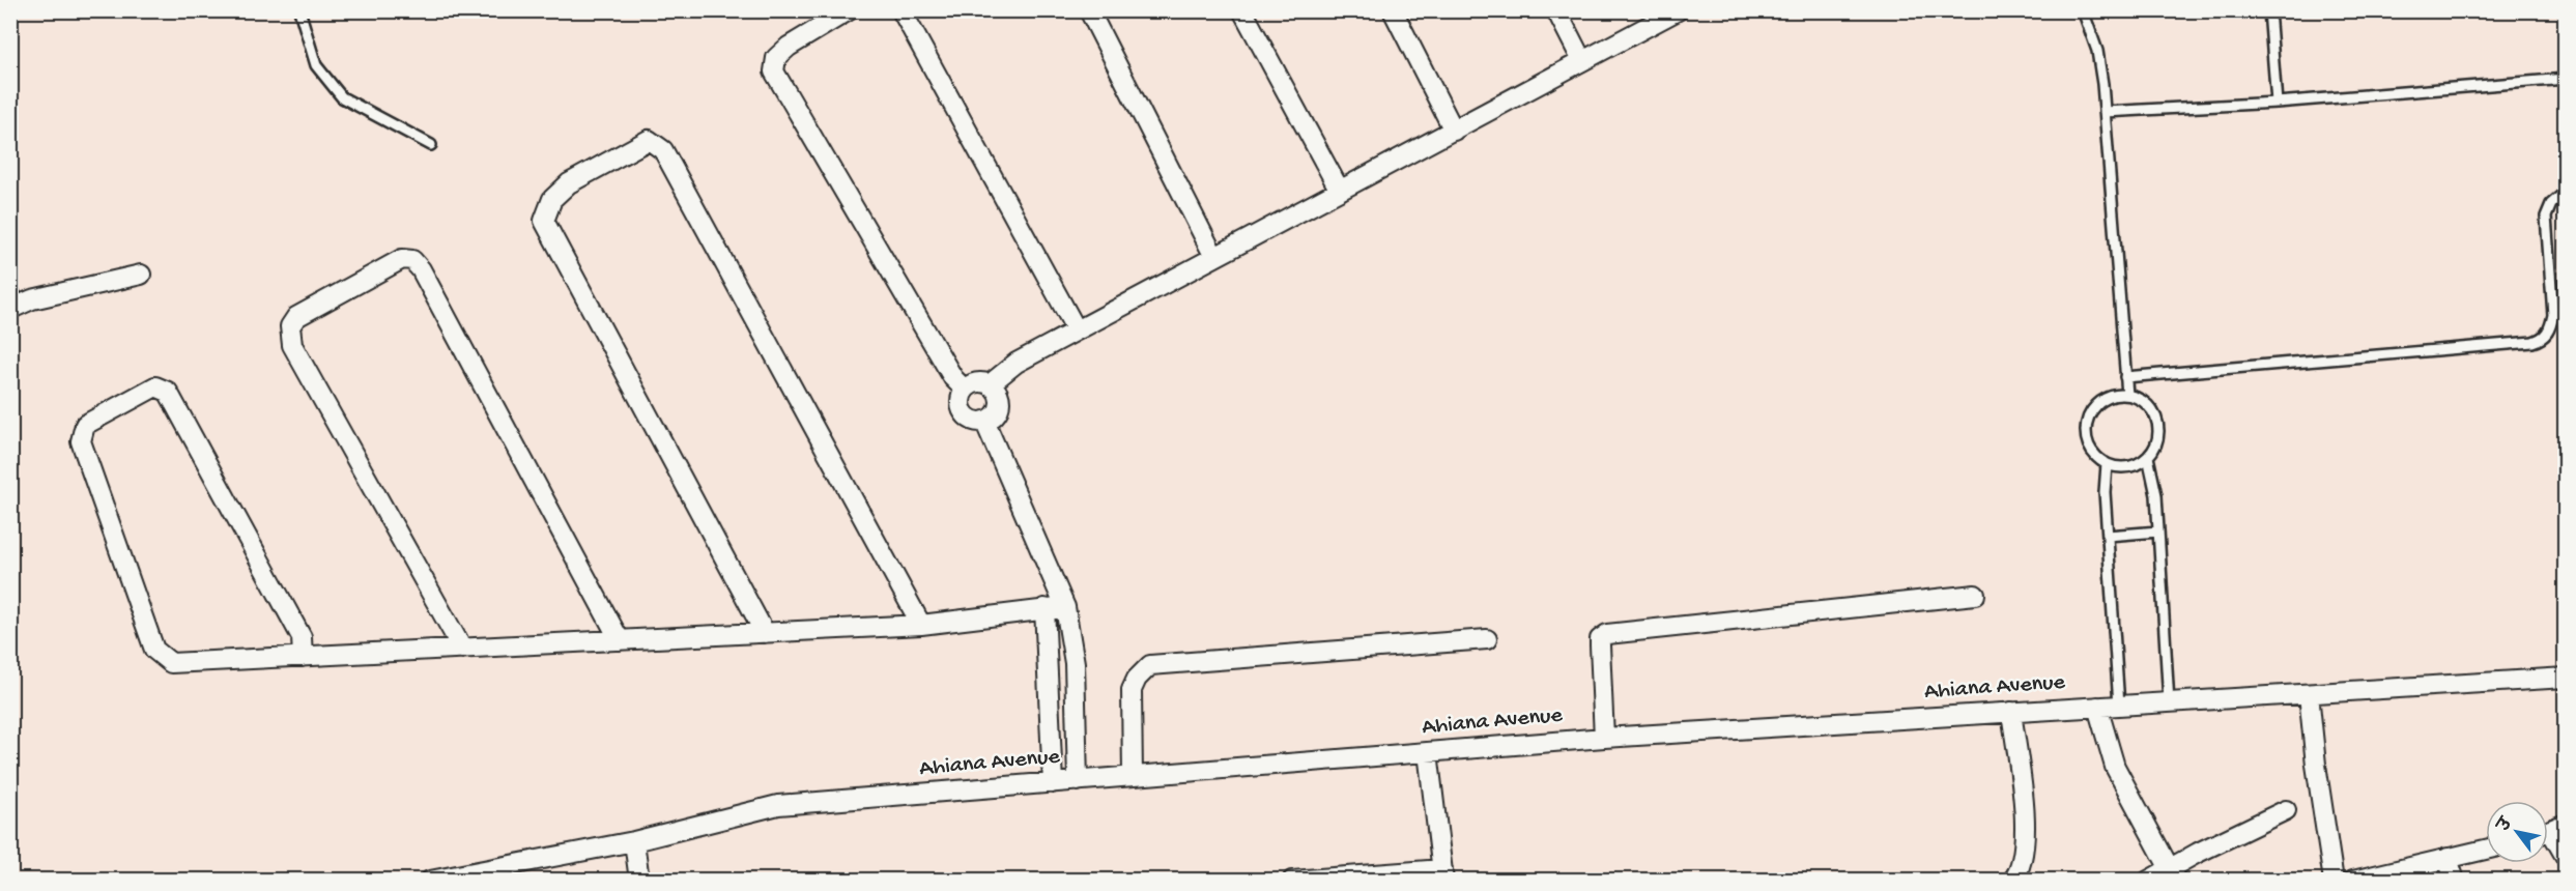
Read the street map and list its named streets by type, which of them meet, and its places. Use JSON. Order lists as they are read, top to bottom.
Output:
{
  "streets": {
    "street": ["Ahiana Avenue"]
  },
  "north": "top left"
}
